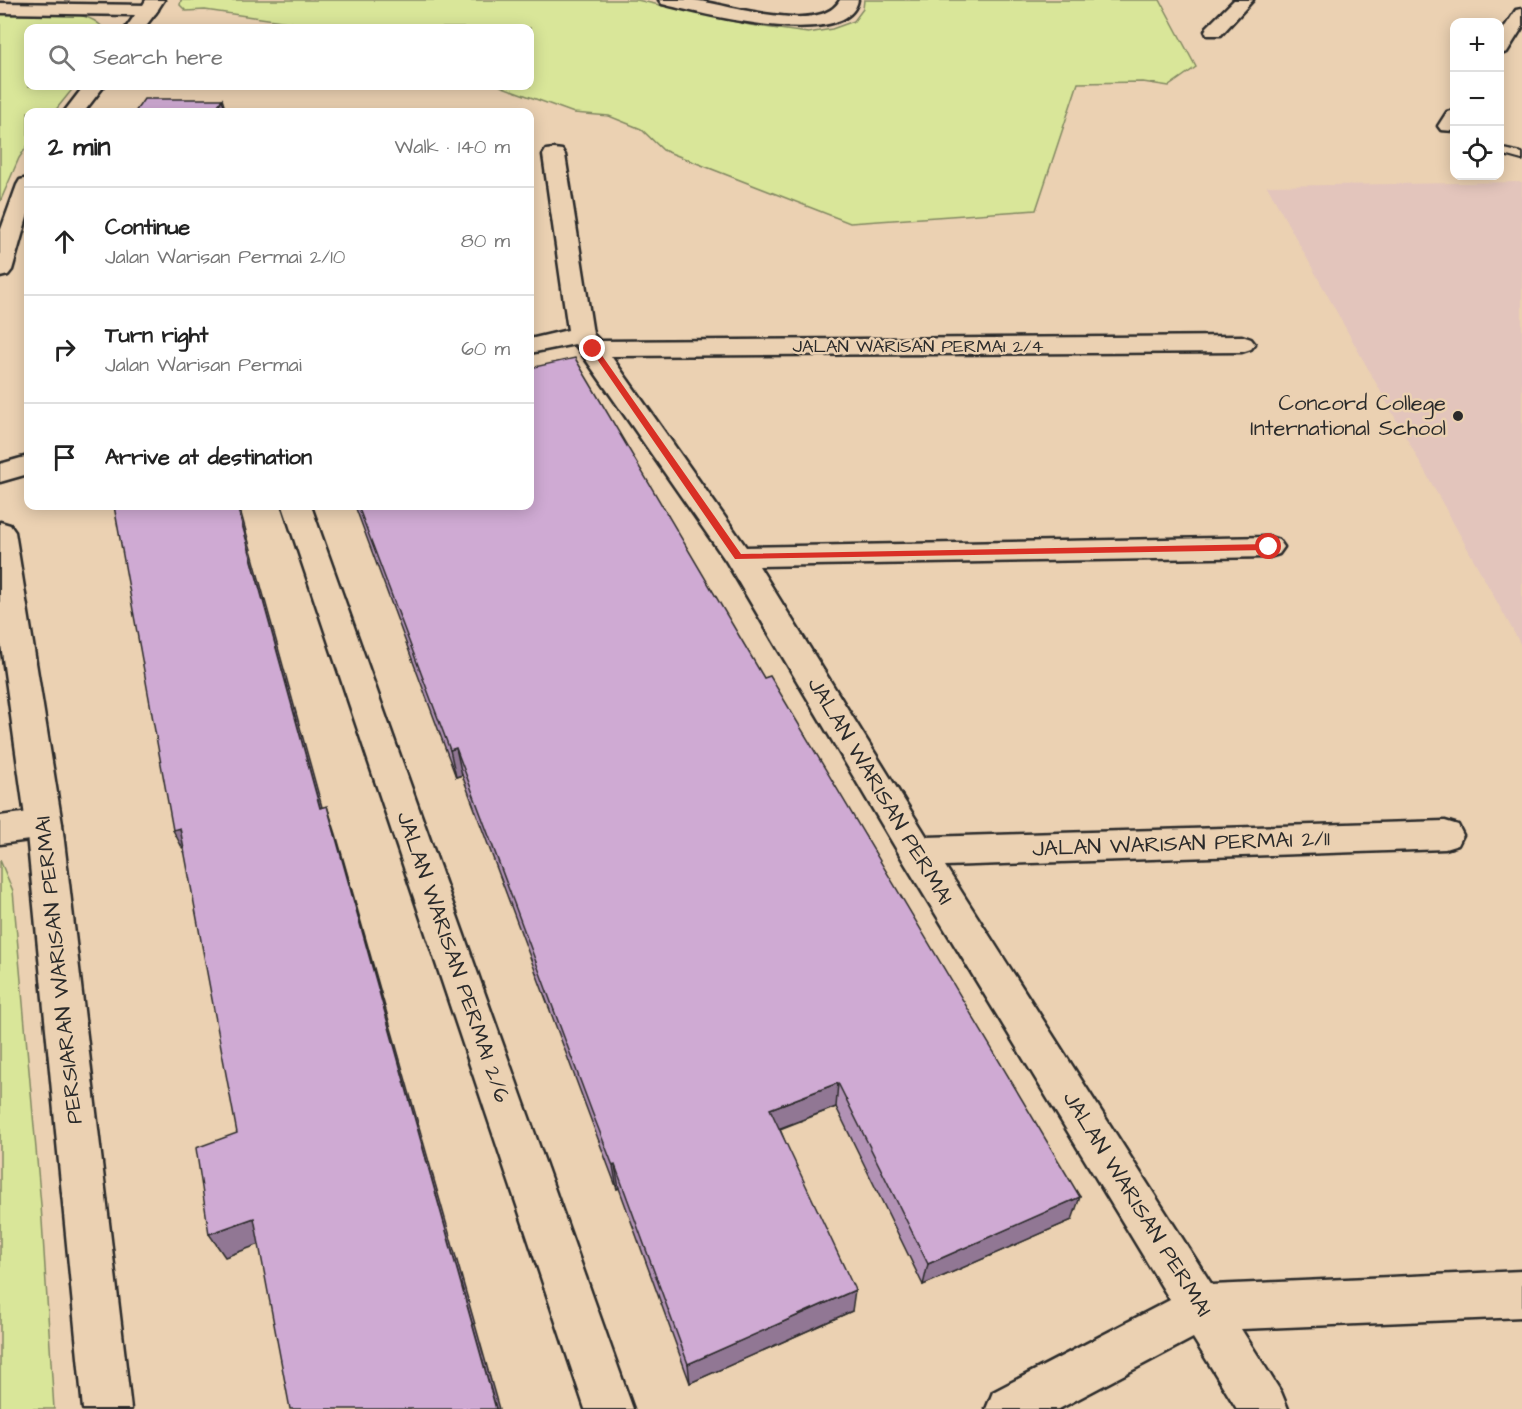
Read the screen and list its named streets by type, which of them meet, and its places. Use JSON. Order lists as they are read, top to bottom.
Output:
{
  "streets": {
    "street": [
      "JALAN WARISAN PERMAI 2/4",
      "JALAN WARISAN PERMAI",
      "JALAN WARISAN PERMAI 2/11",
      "JALAN WARISAN PERMAI 2/6",
      "PERSIARAN WARISAN PERMAI"
    ]
  },
  "crossings": [
    ["JALAN WARISAN PERMAI 2/4", "JALAN WARISAN PERMAI"],
    ["JALAN WARISAN PERMAI", "JALAN WARISAN PERMAI 2/11"]
  ],
  "places": ["Concord College International School"],
  "page": {
    "map_buttons": ["+", "−"],
    "search": "Search here",
    "heading": ["2 min", "Walk · 140 m"],
    "list": [
      ["Continue", "Jalan Warisan Permai 2/10", "80 m"],
      ["Turn right", "Jalan Warisan Permai", "60 m"],
      "Arrive at destination"
    ]
  }
}
